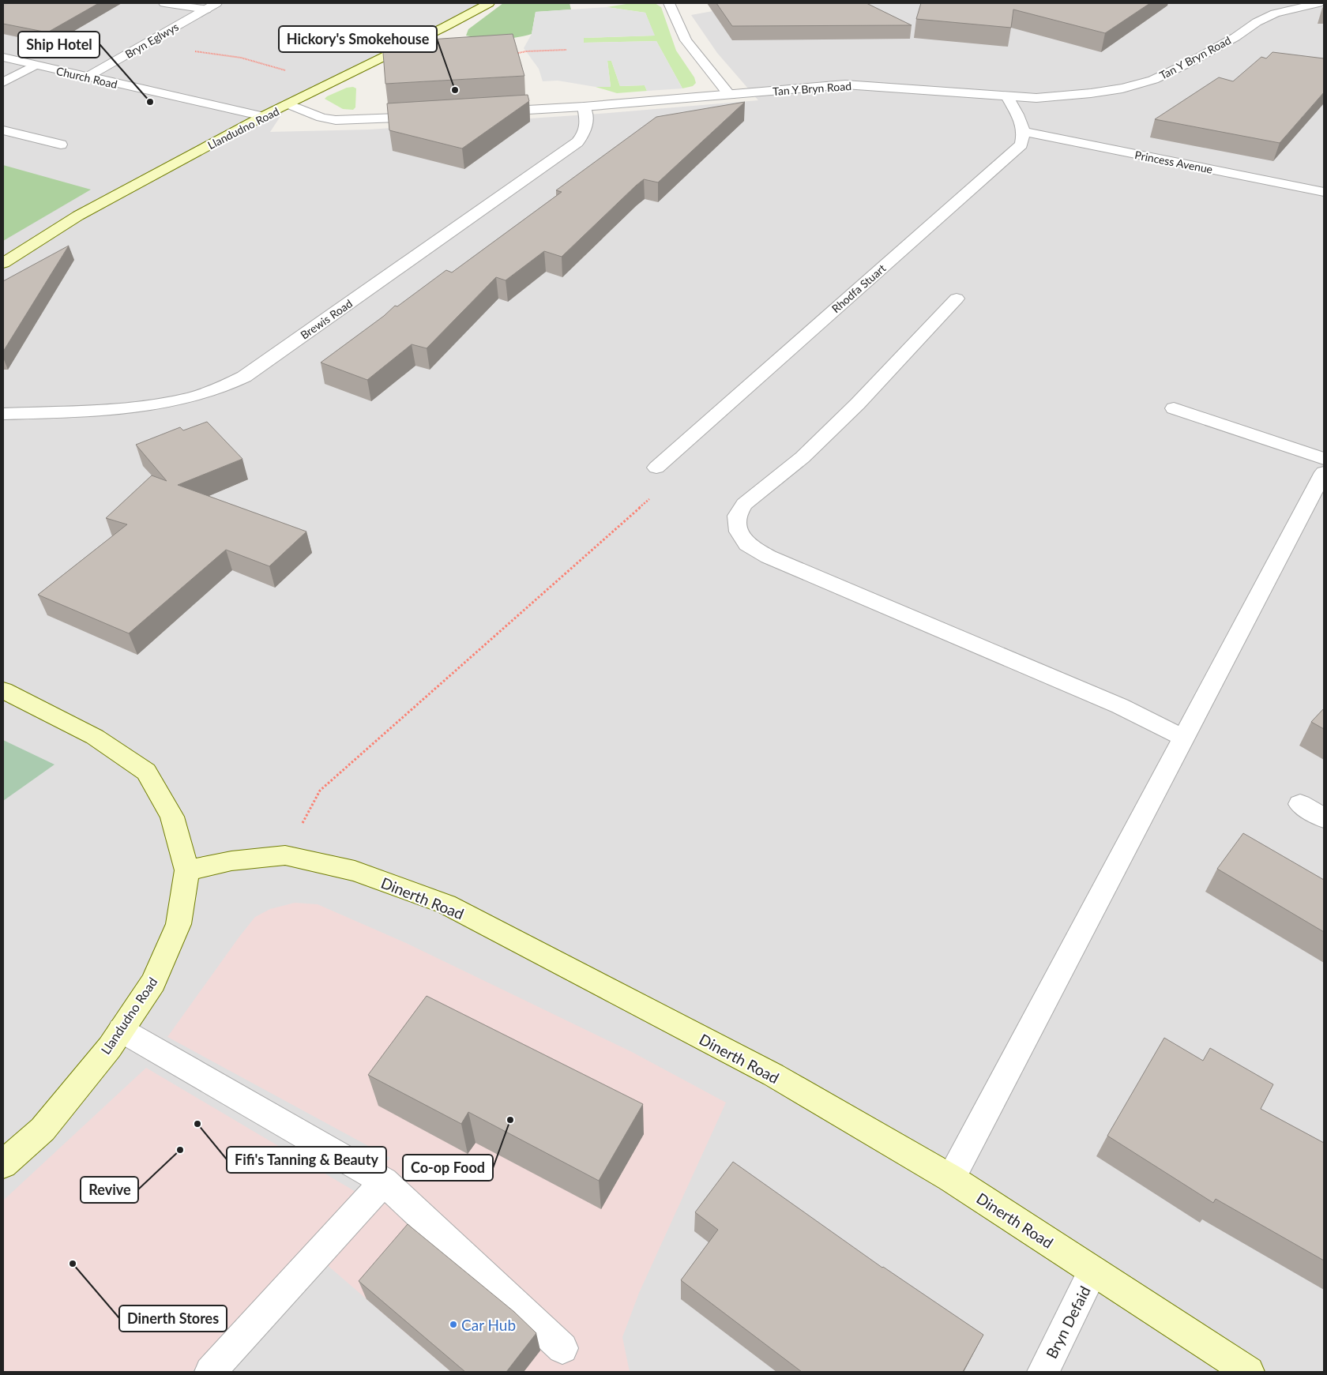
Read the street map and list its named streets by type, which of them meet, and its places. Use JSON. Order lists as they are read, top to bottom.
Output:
{
  "streets": {
    "main road": ["Llandudno Road", "Dinerth Road"],
    "street": [
      "Bryn Eglwys",
      "Tan Y Bryn Road",
      "Church Road",
      "Princess Avenue",
      "Rhodfa Stuart",
      "Brewis Road",
      "Bryn Defaid"
    ]
  },
  "crossings": [
    ["Bryn Eglwys", "Church Road"],
    ["Tan Y Bryn Road", "Brewis Road"],
    ["Church Road", "Llandudno Road"],
    ["Llandudno Road", "Dinerth Road"],
    ["Princess Avenue", "Rhodfa Stuart"],
    ["Dinerth Road", "Bryn Defaid"]
  ],
  "places": [
    "Hickory's Smokehouse",
    "Ship Hotel",
    "Co-op Food",
    "Fifi's Tanning & Beauty",
    "Revive",
    "Dinerth Stores",
    "Car Hub"
  ]
}
